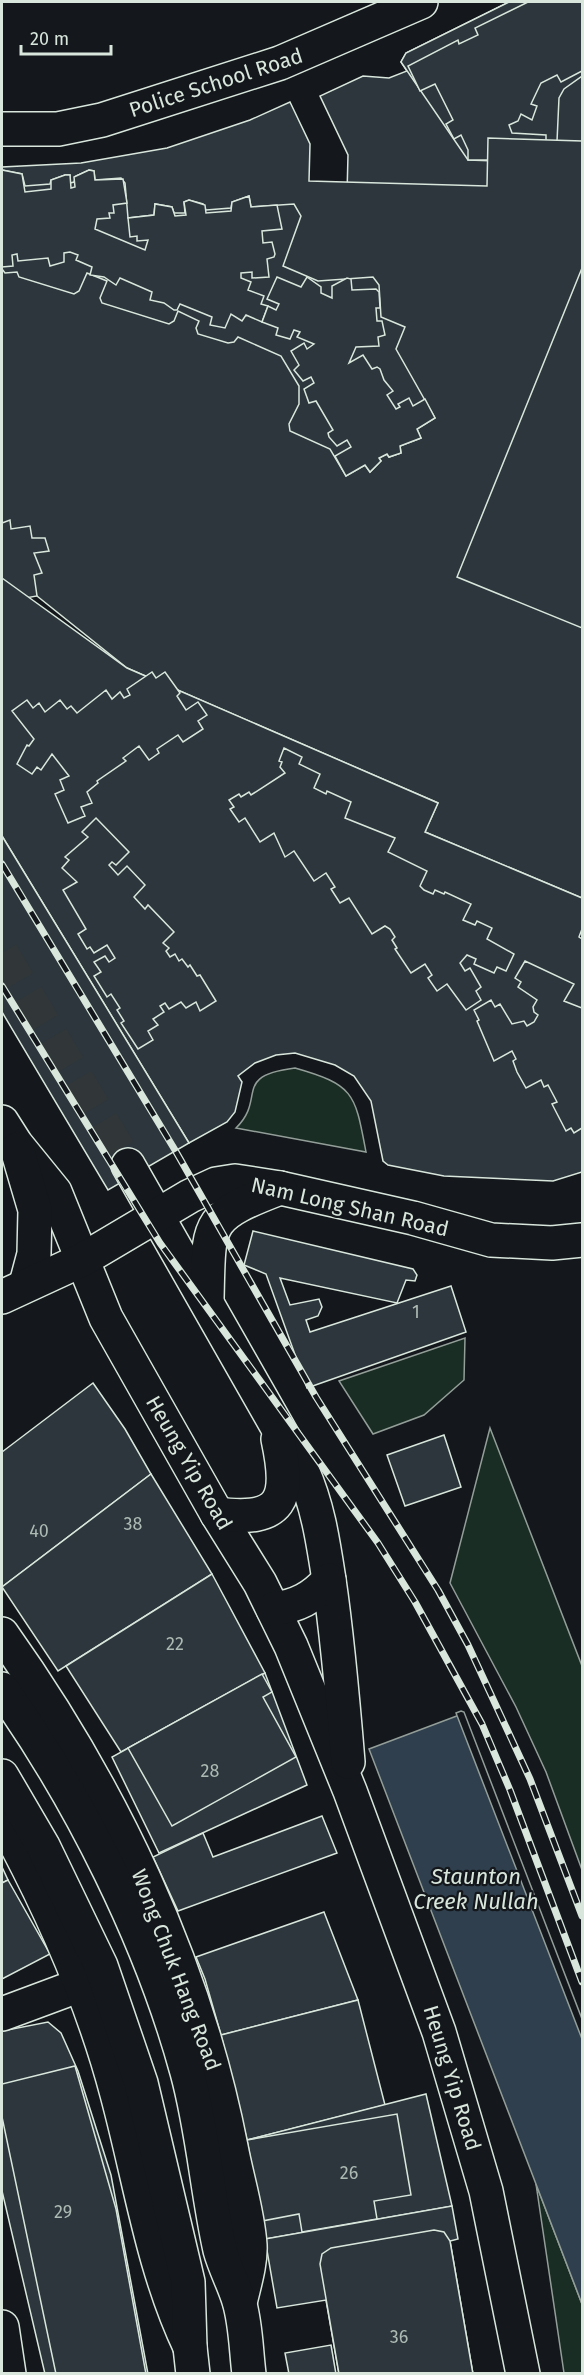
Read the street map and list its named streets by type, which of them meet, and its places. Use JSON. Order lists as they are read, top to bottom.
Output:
{
  "streets": {
    "main road": [
      "Police School Road",
      "Nam Long Shan Road",
      "Heung Yip Road",
      "Wong Chuk Hang Road"
    ]
  },
  "crossings": [
    ["Nam Long Shan Road", "Heung Yip Road"]
  ],
  "water": ["Staunton Creek Nullah"],
  "house_numbers": [
    "1",
    "38",
    "40",
    "22",
    "28",
    "26",
    "29",
    "36"
  ],
  "scale_bar": "20 m"
}
